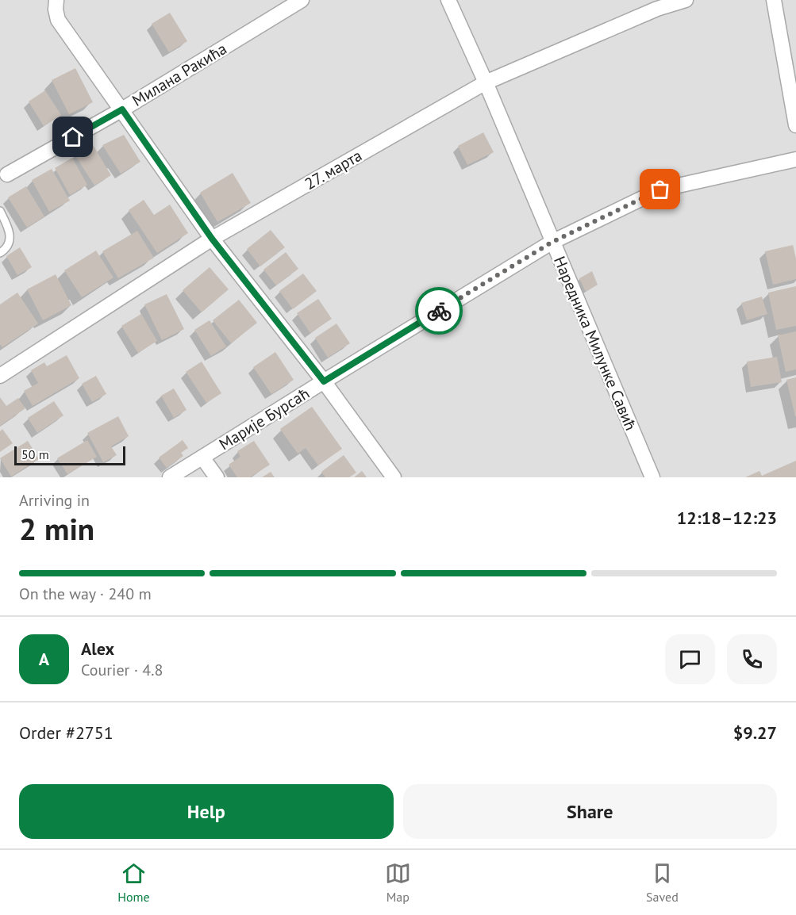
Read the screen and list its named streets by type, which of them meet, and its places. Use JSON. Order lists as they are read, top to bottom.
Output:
{
  "streets": {
    "street": [
      "Милана Ракића",
      "27. марта",
      "Наредника Милунке Савић",
      "Марије Бурсаћ"
    ]
  },
  "crossings": [
    ["27. марта", "Наредника Милунке Савић"],
    ["Наредника Милунке Савић", "Марије Бурсаћ"]
  ],
  "scale_bar": "50 m",
  "page": {
    "scale": "50 m",
    "heading": ["2 min", "Arriving in", "12:18–12:23"],
    "panel": [
      "Alex",
      "Courier · 4.8",
      "Order #2751",
      "$9.27"
    ],
    "bar": "On the way · 240 m",
    "round": "A",
    "buttons": ["Help", "Share"],
    "tabs": ["Home", "Map", "Saved"]
  }
}
